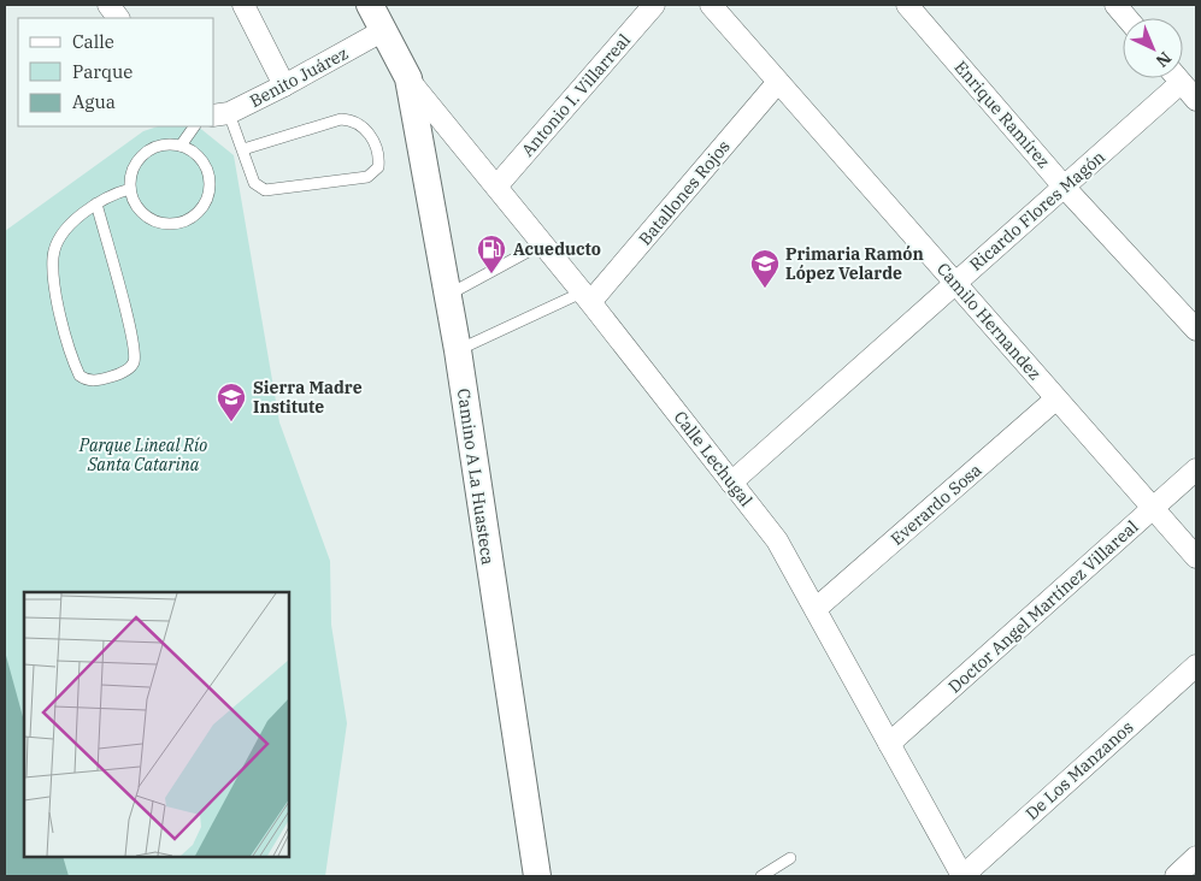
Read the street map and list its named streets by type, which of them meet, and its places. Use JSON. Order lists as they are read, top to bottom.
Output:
{
  "streets": {
    "street": [
      "Benito Juárez",
      "Antonio I. Villarreal",
      "Enrique Ramírez",
      "Batallones Rojos",
      "Ricardo Flores Magón",
      "Camilo Hernandez",
      "Calle Lechugal",
      "Camino A La Huasteca",
      "Everardo Sosa",
      "Doctor Angel Martínez Villareal",
      "De Los Manzanos"
    ]
  },
  "crossings": [
    ["Antonio I. Villarreal", "Calle Lechugal"],
    ["Enrique Ramírez", "Ricardo Flores Magón"],
    ["Batallones Rojos", "Camilo Hernandez"],
    ["Batallones Rojos", "Calle Lechugal"],
    ["Ricardo Flores Magón", "Camilo Hernandez"],
    ["Ricardo Flores Magón", "Calle Lechugal"],
    ["Camilo Hernandez", "Everardo Sosa"],
    ["Camilo Hernandez", "Doctor Angel Martínez Villareal"],
    ["Calle Lechugal", "Camino A La Huasteca"],
    ["Calle Lechugal", "Everardo Sosa"],
    ["Calle Lechugal", "Doctor Angel Martínez Villareal"],
    ["Calle Lechugal", "De Los Manzanos"]
  ],
  "parks": ["Parque Lineal Río Santa Catarina"],
  "places": {
    "fuel station": ["Acueducto"],
    "school or university": ["Primaria Ramón López Velarde", "Sierra Madre Institute"]
  },
  "legend": ["Calle", "Parque", "Agua"],
  "north": "bottom right"
}
